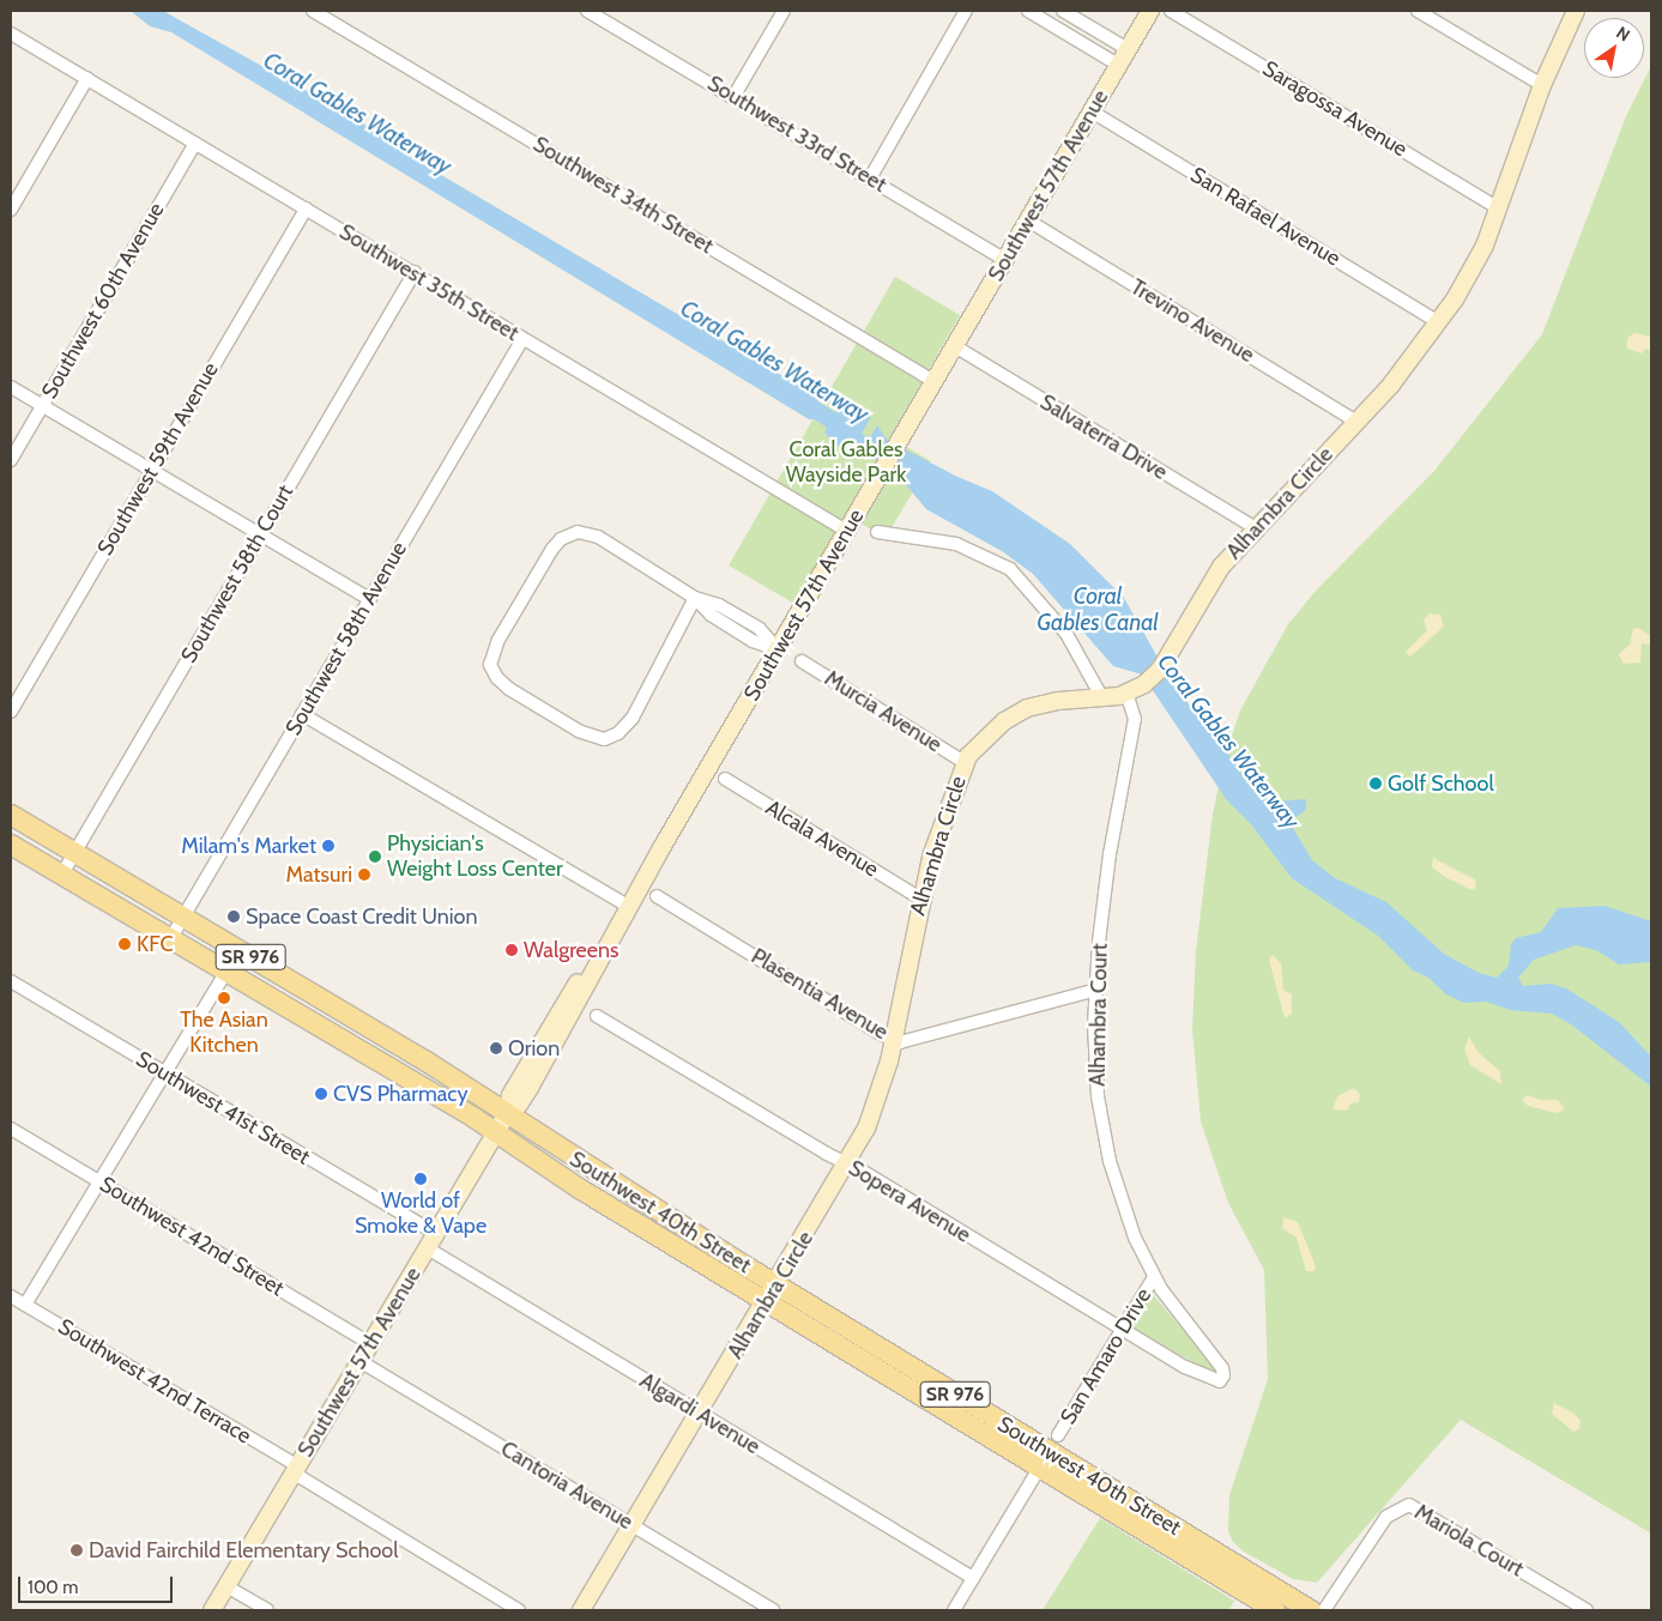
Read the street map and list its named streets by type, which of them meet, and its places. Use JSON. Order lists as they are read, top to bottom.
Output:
{
  "streets": {
    "main road": ["SR 976", "Southwest 40th Street"],
    "street": [
      "Saragossa Avenue",
      "Southwest 33rd Street",
      "Southwest 57th Avenue",
      "Southwest 34th Street",
      "San Rafael Avenue",
      "Southwest 35th Street",
      "Southwest 60th Avenue",
      "Trevino Avenue",
      "Salvaterra Drive",
      "Southwest 59th Avenue",
      "Alhambra Circle",
      "Southwest 58th Court",
      "Southwest 58th Avenue",
      "Murcia Avenue",
      "Alcala Avenue",
      "Plasentia Avenue",
      "Alhambra Court",
      "Southwest 41st Street",
      "Sopera Avenue",
      "Southwest 42nd Street",
      "San Amaro Drive",
      "Southwest 42nd Terrace",
      "Algardi Avenue",
      "Cantoria Avenue",
      "Mariola Court"
    ]
  },
  "crossings": [
    ["Saragossa Avenue", "Alhambra Circle"],
    ["Southwest 33rd Street", "Southwest 57th Avenue"],
    ["Southwest 57th Avenue", "Southwest 34th Street"],
    ["Southwest 57th Avenue", "San Rafael Avenue"],
    ["Southwest 57th Avenue", "Southwest 35th Street"],
    ["Southwest 57th Avenue", "Trevino Avenue"],
    ["Southwest 57th Avenue", "Salvaterra Drive"],
    ["Southwest 57th Avenue", "Southwest 41st Street"],
    ["Southwest 57th Avenue", "Southwest 40th Street"],
    ["Southwest 57th Avenue", "Southwest 42nd Street"],
    ["Southwest 57th Avenue", "Southwest 42nd Terrace"],
    ["Southwest 57th Avenue", "Algardi Avenue"],
    ["Southwest 57th Avenue", "Cantoria Avenue"],
    ["San Rafael Avenue", "Alhambra Circle"],
    ["Southwest 35th Street", "Southwest 60th Avenue"],
    ["Southwest 35th Street", "Southwest 59th Avenue"],
    ["Southwest 35th Street", "Southwest 58th Court"],
    ["Southwest 35th Street", "Southwest 58th Avenue"],
    ["Trevino Avenue", "Alhambra Circle"],
    ["Salvaterra Drive", "Alhambra Circle"],
    ["Alhambra Circle", "Murcia Avenue"],
    ["Alhambra Circle", "Alcala Avenue"],
    ["Alhambra Circle", "Plasentia Avenue"],
    ["Alhambra Circle", "Alhambra Court"],
    ["Alhambra Circle", "Sopera Avenue"],
    ["Alhambra Circle", "Southwest 40th Street"],
    ["Alhambra Circle", "Algardi Avenue"],
    ["Alhambra Circle", "Cantoria Avenue"],
    ["Southwest 58th Court", "Southwest 40th Street"],
    ["Southwest 58th Avenue", "Southwest 40th Street"],
    ["Plasentia Avenue", "Alhambra Court"],
    ["Alhambra Court", "Sopera Avenue"],
    ["Alhambra Court", "San Amaro Drive"],
    ["Southwest 41st Street", "Algardi Avenue"],
    ["Sopera Avenue", "San Amaro Drive"],
    ["Southwest 40th Street", "San Amaro Drive"],
    ["San Amaro Drive", "Algardi Avenue"]
  ],
  "water": ["Coral Gables Waterway", "Coral Gables Canal"],
  "parks": ["Coral Gables Wayside Park"],
  "places": [
    "Golf School",
    "Milam's Market",
    "Physician's Weight Loss Center",
    "Matsuri",
    "Space Coast Credit Union",
    "KFC",
    "Walgreens",
    "The Asian Kitchen",
    "Orion",
    "CVS Pharmacy",
    "World of Smoke & Vape",
    "David Fairchild Elementary School"
  ],
  "scale_bar": "100 m",
  "north": "top right"
}
